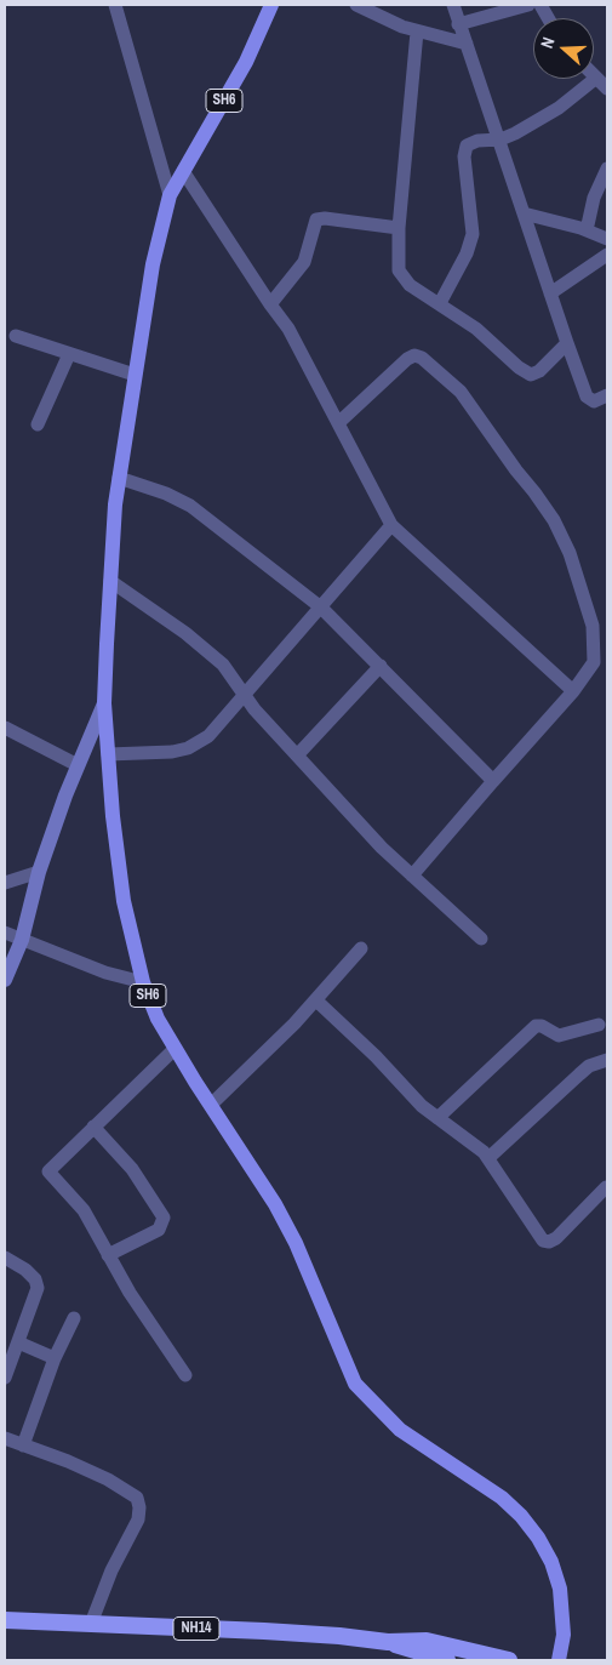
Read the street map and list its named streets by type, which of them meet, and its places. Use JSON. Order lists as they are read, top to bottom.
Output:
{
  "streets": {
    "highway": ["NH14"],
    "main road": ["SH6"]
  },
  "north": "left"
}
